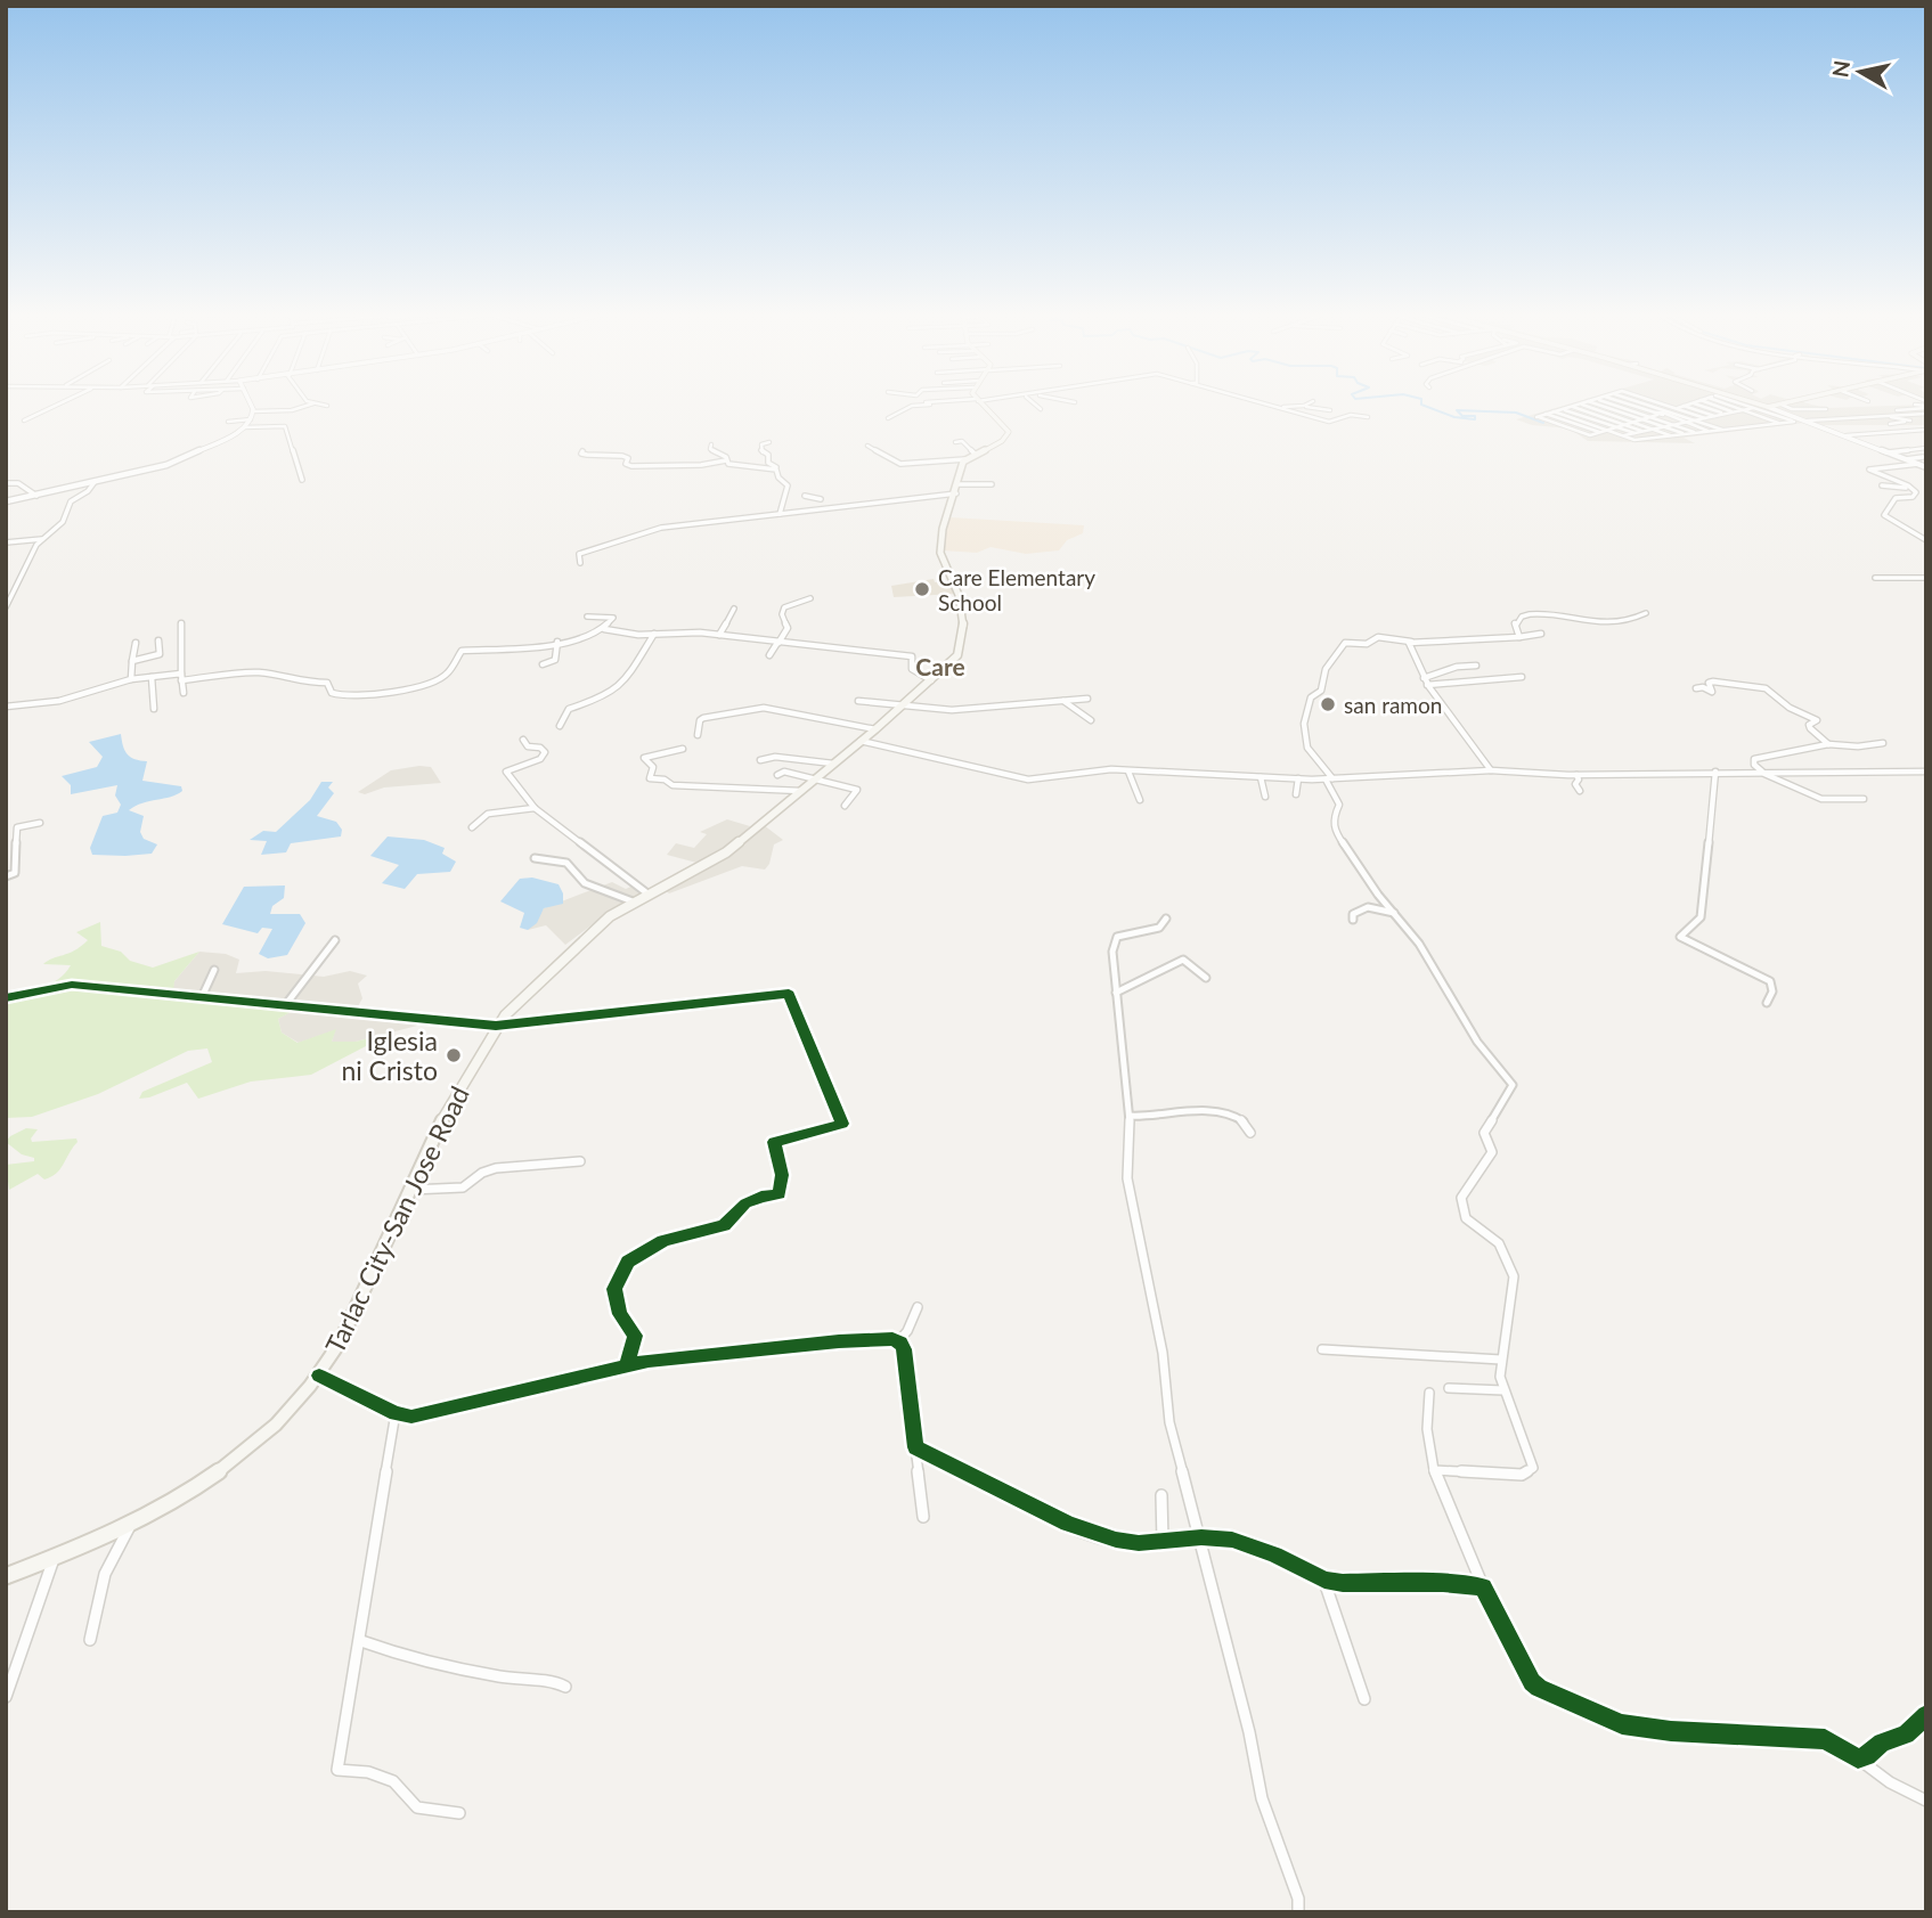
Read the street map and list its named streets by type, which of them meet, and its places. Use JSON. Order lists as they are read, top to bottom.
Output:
{
  "streets": {
    "main road": ["Tarlac City-San Jose Road"]
  },
  "districts": ["Care"],
  "places": ["Care Elementary School", "san ramon", "Iglesia ni Cristo"],
  "north": "left"
}
